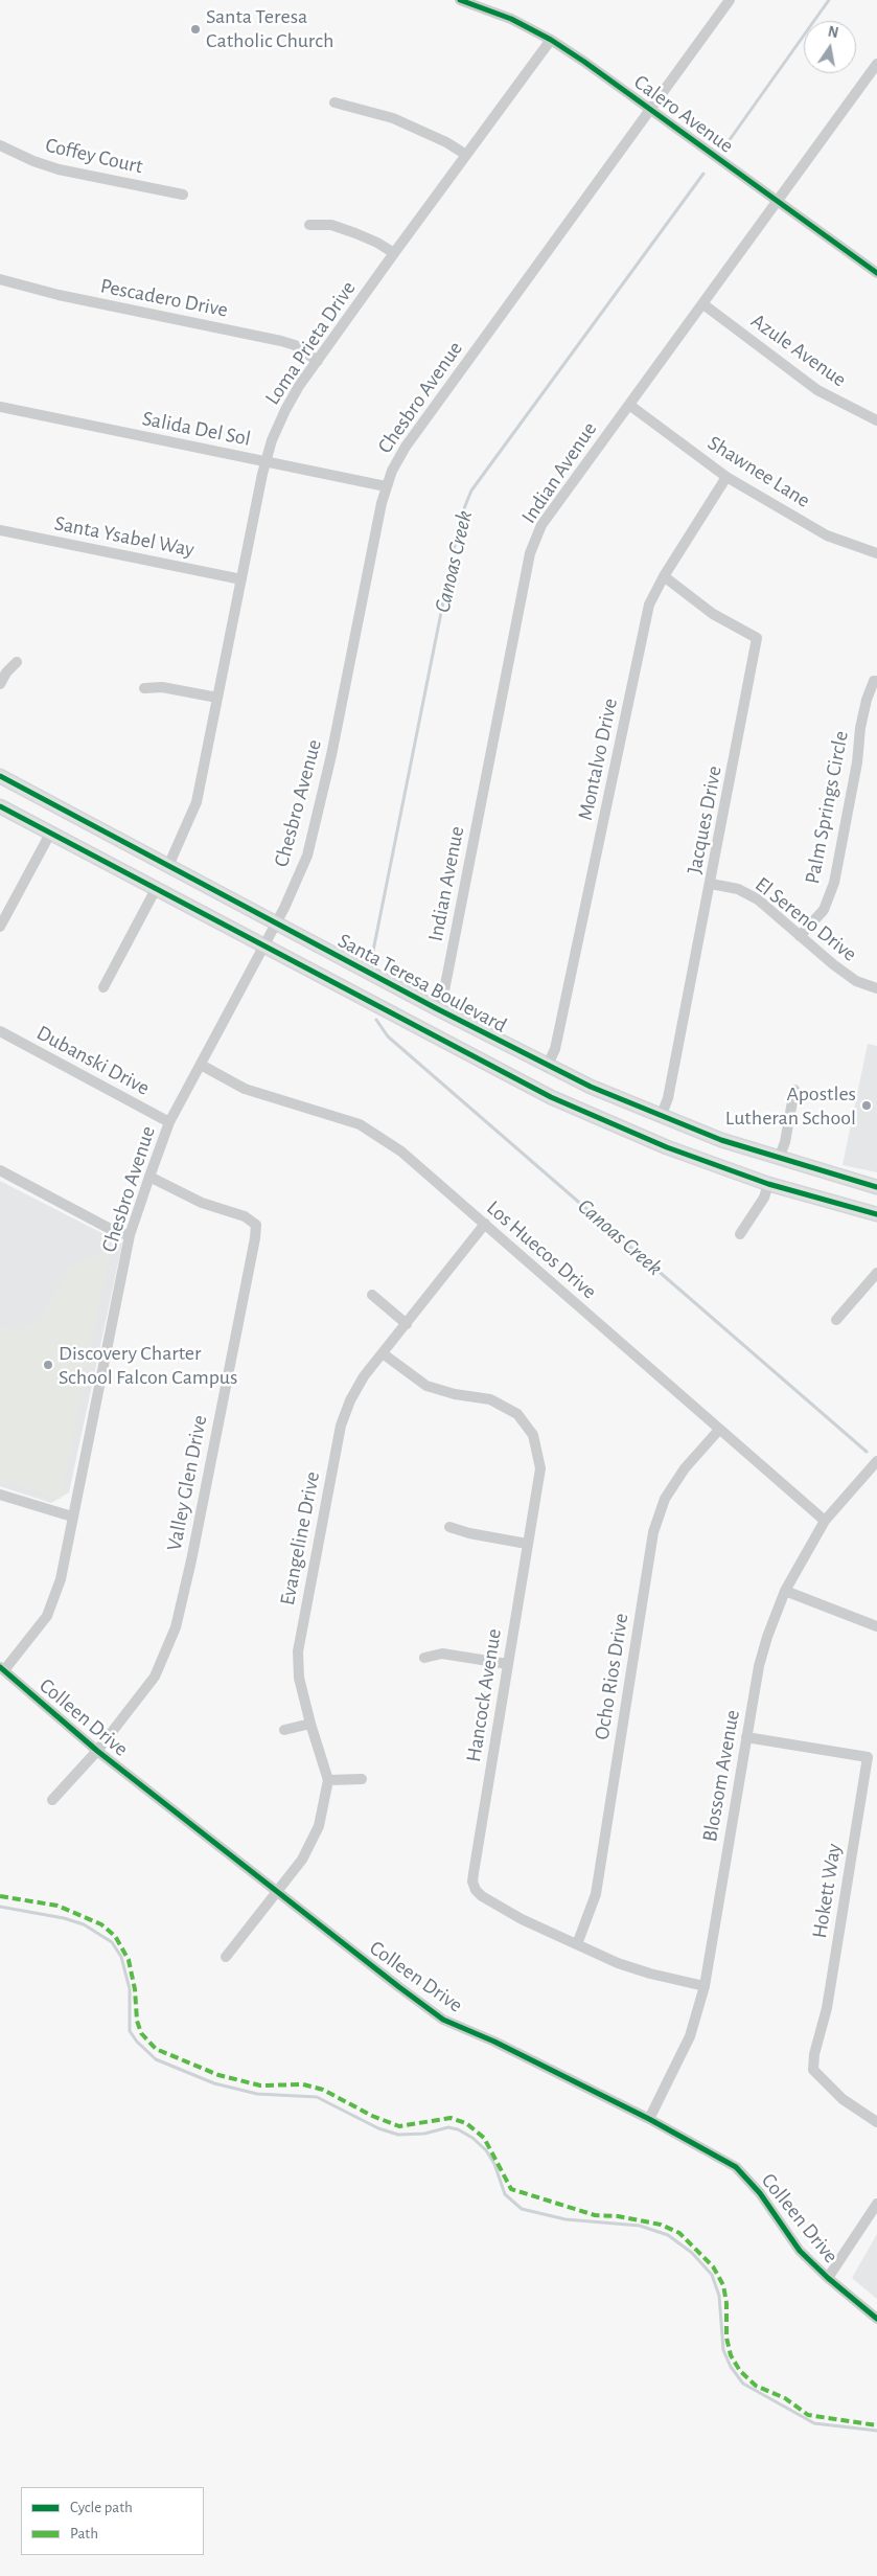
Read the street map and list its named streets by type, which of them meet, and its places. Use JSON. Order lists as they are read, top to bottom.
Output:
{
  "streets": {
    "main road": ["Santa Teresa Boulevard"],
    "street": [
      "Calero Avenue",
      "Coffey Court",
      "Pescadero Drive",
      "Loma Prieta Drive",
      "Azule Avenue",
      "Chesbro Avenue",
      "Salida Del Sol",
      "Shawnee Lane",
      "Indian Avenue",
      "Santa Ysabel Way",
      "Montalvo Drive",
      "Palm Springs Circle",
      "Jacques Drive",
      "El Sereno Drive",
      "Dubanski Drive",
      "Los Huecos Drive",
      "Valley Glen Drive",
      "Evangeline Drive",
      "Ocho Rios Drive",
      "Hancock Avenue",
      "Colleen Drive",
      "Blossom Avenue",
      "Hokett Way"
    ]
  },
  "crossings": [
    ["Calero Avenue", "Loma Prieta Drive"],
    ["Calero Avenue", "Chesbro Avenue"],
    ["Calero Avenue", "Indian Avenue"],
    ["Pescadero Drive", "Loma Prieta Drive"],
    ["Loma Prieta Drive", "Salida Del Sol"],
    ["Loma Prieta Drive", "Santa Ysabel Way"],
    ["Loma Prieta Drive", "Santa Teresa Boulevard"],
    ["Azule Avenue", "Indian Avenue"],
    ["Chesbro Avenue", "Salida Del Sol"],
    ["Chesbro Avenue", "Santa Teresa Boulevard"],
    ["Chesbro Avenue", "Dubanski Drive"],
    ["Chesbro Avenue", "Los Huecos Drive"],
    ["Chesbro Avenue", "Valley Glen Drive"],
    ["Chesbro Avenue", "Colleen Drive"],
    ["Shawnee Lane", "Indian Avenue"],
    ["Shawnee Lane", "Montalvo Drive"],
    ["Indian Avenue", "Santa Teresa Boulevard"],
    ["Montalvo Drive", "Jacques Drive"],
    ["Montalvo Drive", "Santa Teresa Boulevard"],
    ["Palm Springs Circle", "El Sereno Drive"],
    ["Jacques Drive", "El Sereno Drive"],
    ["Jacques Drive", "Santa Teresa Boulevard"],
    ["Los Huecos Drive", "Evangeline Drive"],
    ["Los Huecos Drive", "Ocho Rios Drive"],
    ["Los Huecos Drive", "Blossom Avenue"],
    ["Valley Glen Drive", "Colleen Drive"],
    ["Evangeline Drive", "Hancock Avenue"],
    ["Evangeline Drive", "Colleen Drive"],
    ["Ocho Rios Drive", "Hancock Avenue"],
    ["Hancock Avenue", "Blossom Avenue"],
    ["Colleen Drive", "Blossom Avenue"],
    ["Blossom Avenue", "Hokett Way"]
  ],
  "water": ["Canoas Creek"],
  "places": ["Santa Teresa Catholic Church", "Apostles Lutheran School", "Discovery Charter School Falcon Campus"],
  "legend": ["Cycle path", "Path"],
  "north": "top"
}
